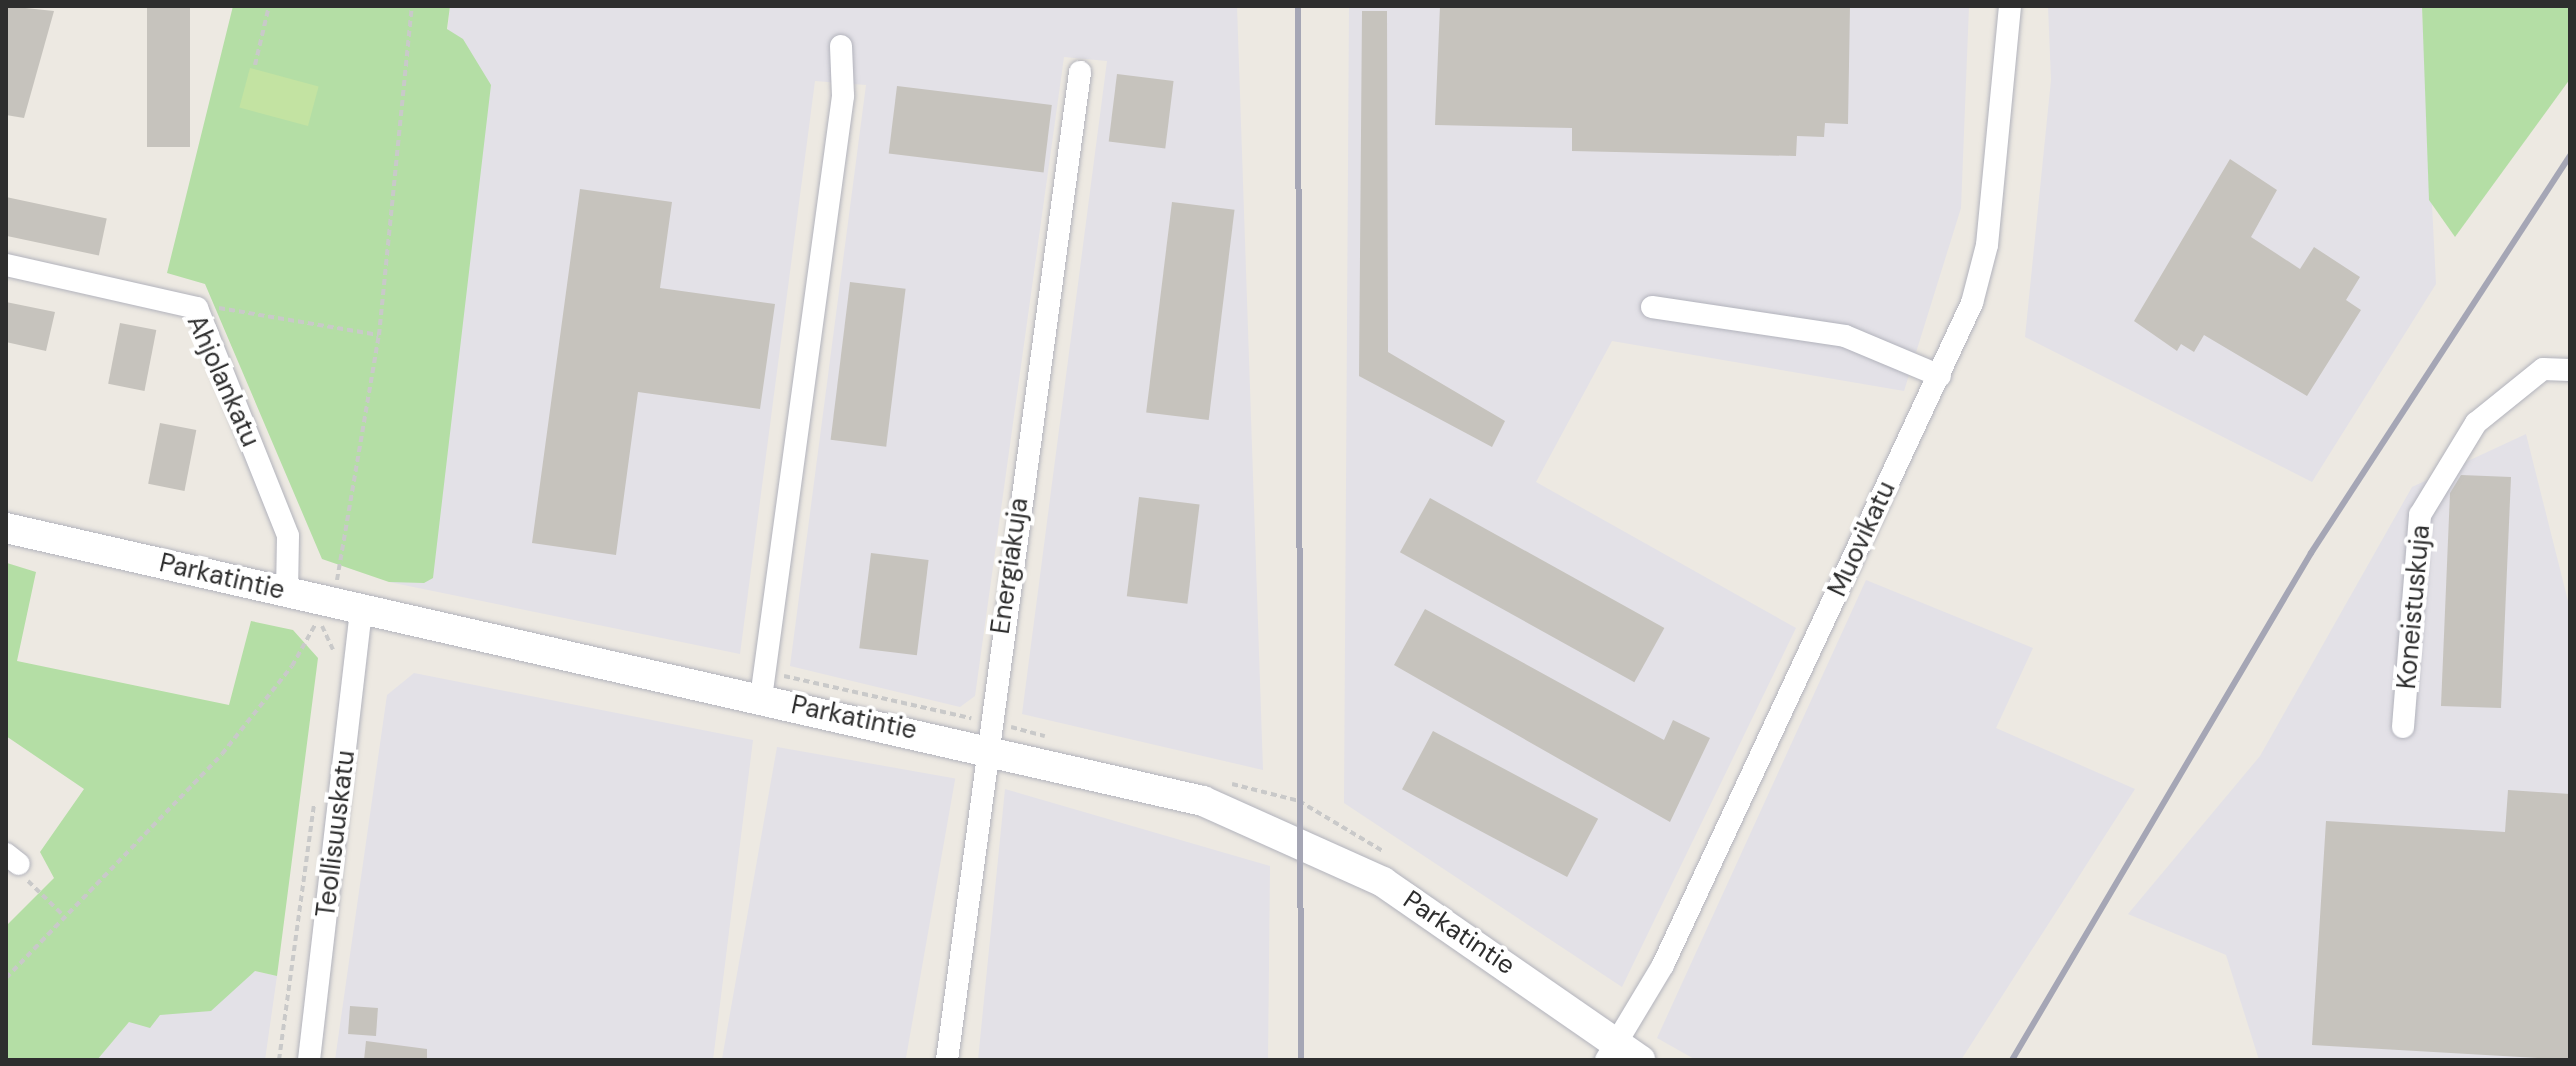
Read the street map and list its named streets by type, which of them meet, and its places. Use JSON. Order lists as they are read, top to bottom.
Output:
{
  "streets": {
    "street": [
      "Ahjolankatu",
      "Muovikatu",
      "Energiakuja",
      "Parkatintie",
      "Koneistuskuja",
      "Teollisuuskatu"
    ]
  },
  "crossings": [
    ["Ahjolankatu", "Parkatintie"],
    ["Muovikatu", "Parkatintie"],
    ["Energiakuja", "Parkatintie"],
    ["Parkatintie", "Teollisuuskatu"]
  ]
}
